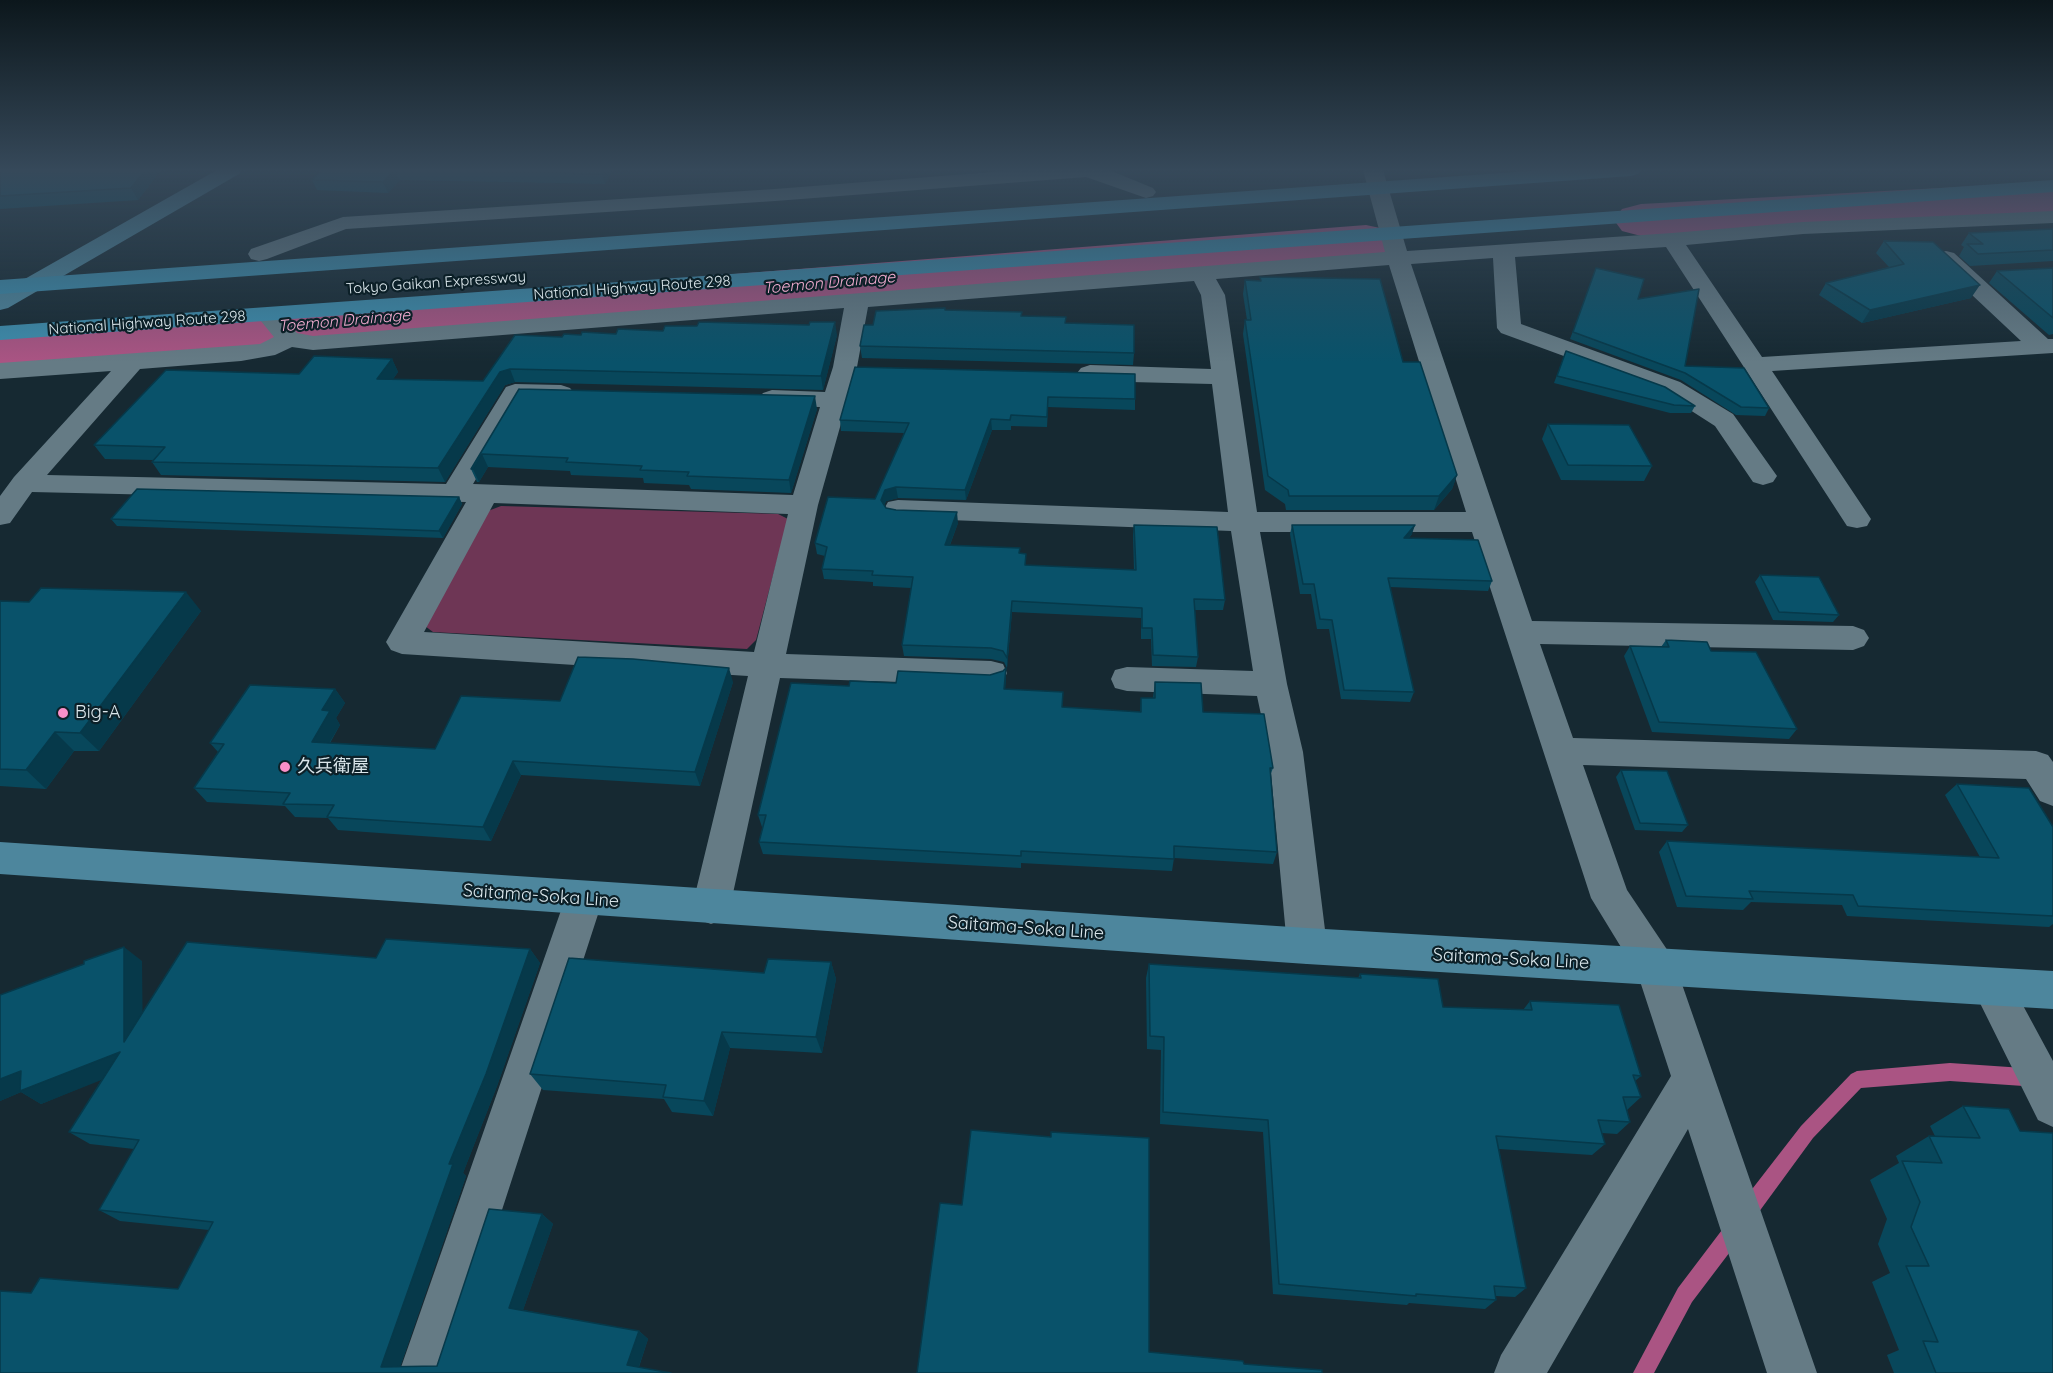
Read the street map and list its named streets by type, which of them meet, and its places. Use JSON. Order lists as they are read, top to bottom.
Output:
{
  "streets": {
    "highway": ["Tokyo Gaikan Expressway", "National Highway Route 298"],
    "main road": ["Saitama-Soka Line"]
  },
  "water": ["Toemon Drainage"],
  "places": ["Big-A", "久兵衛屋"]
}
